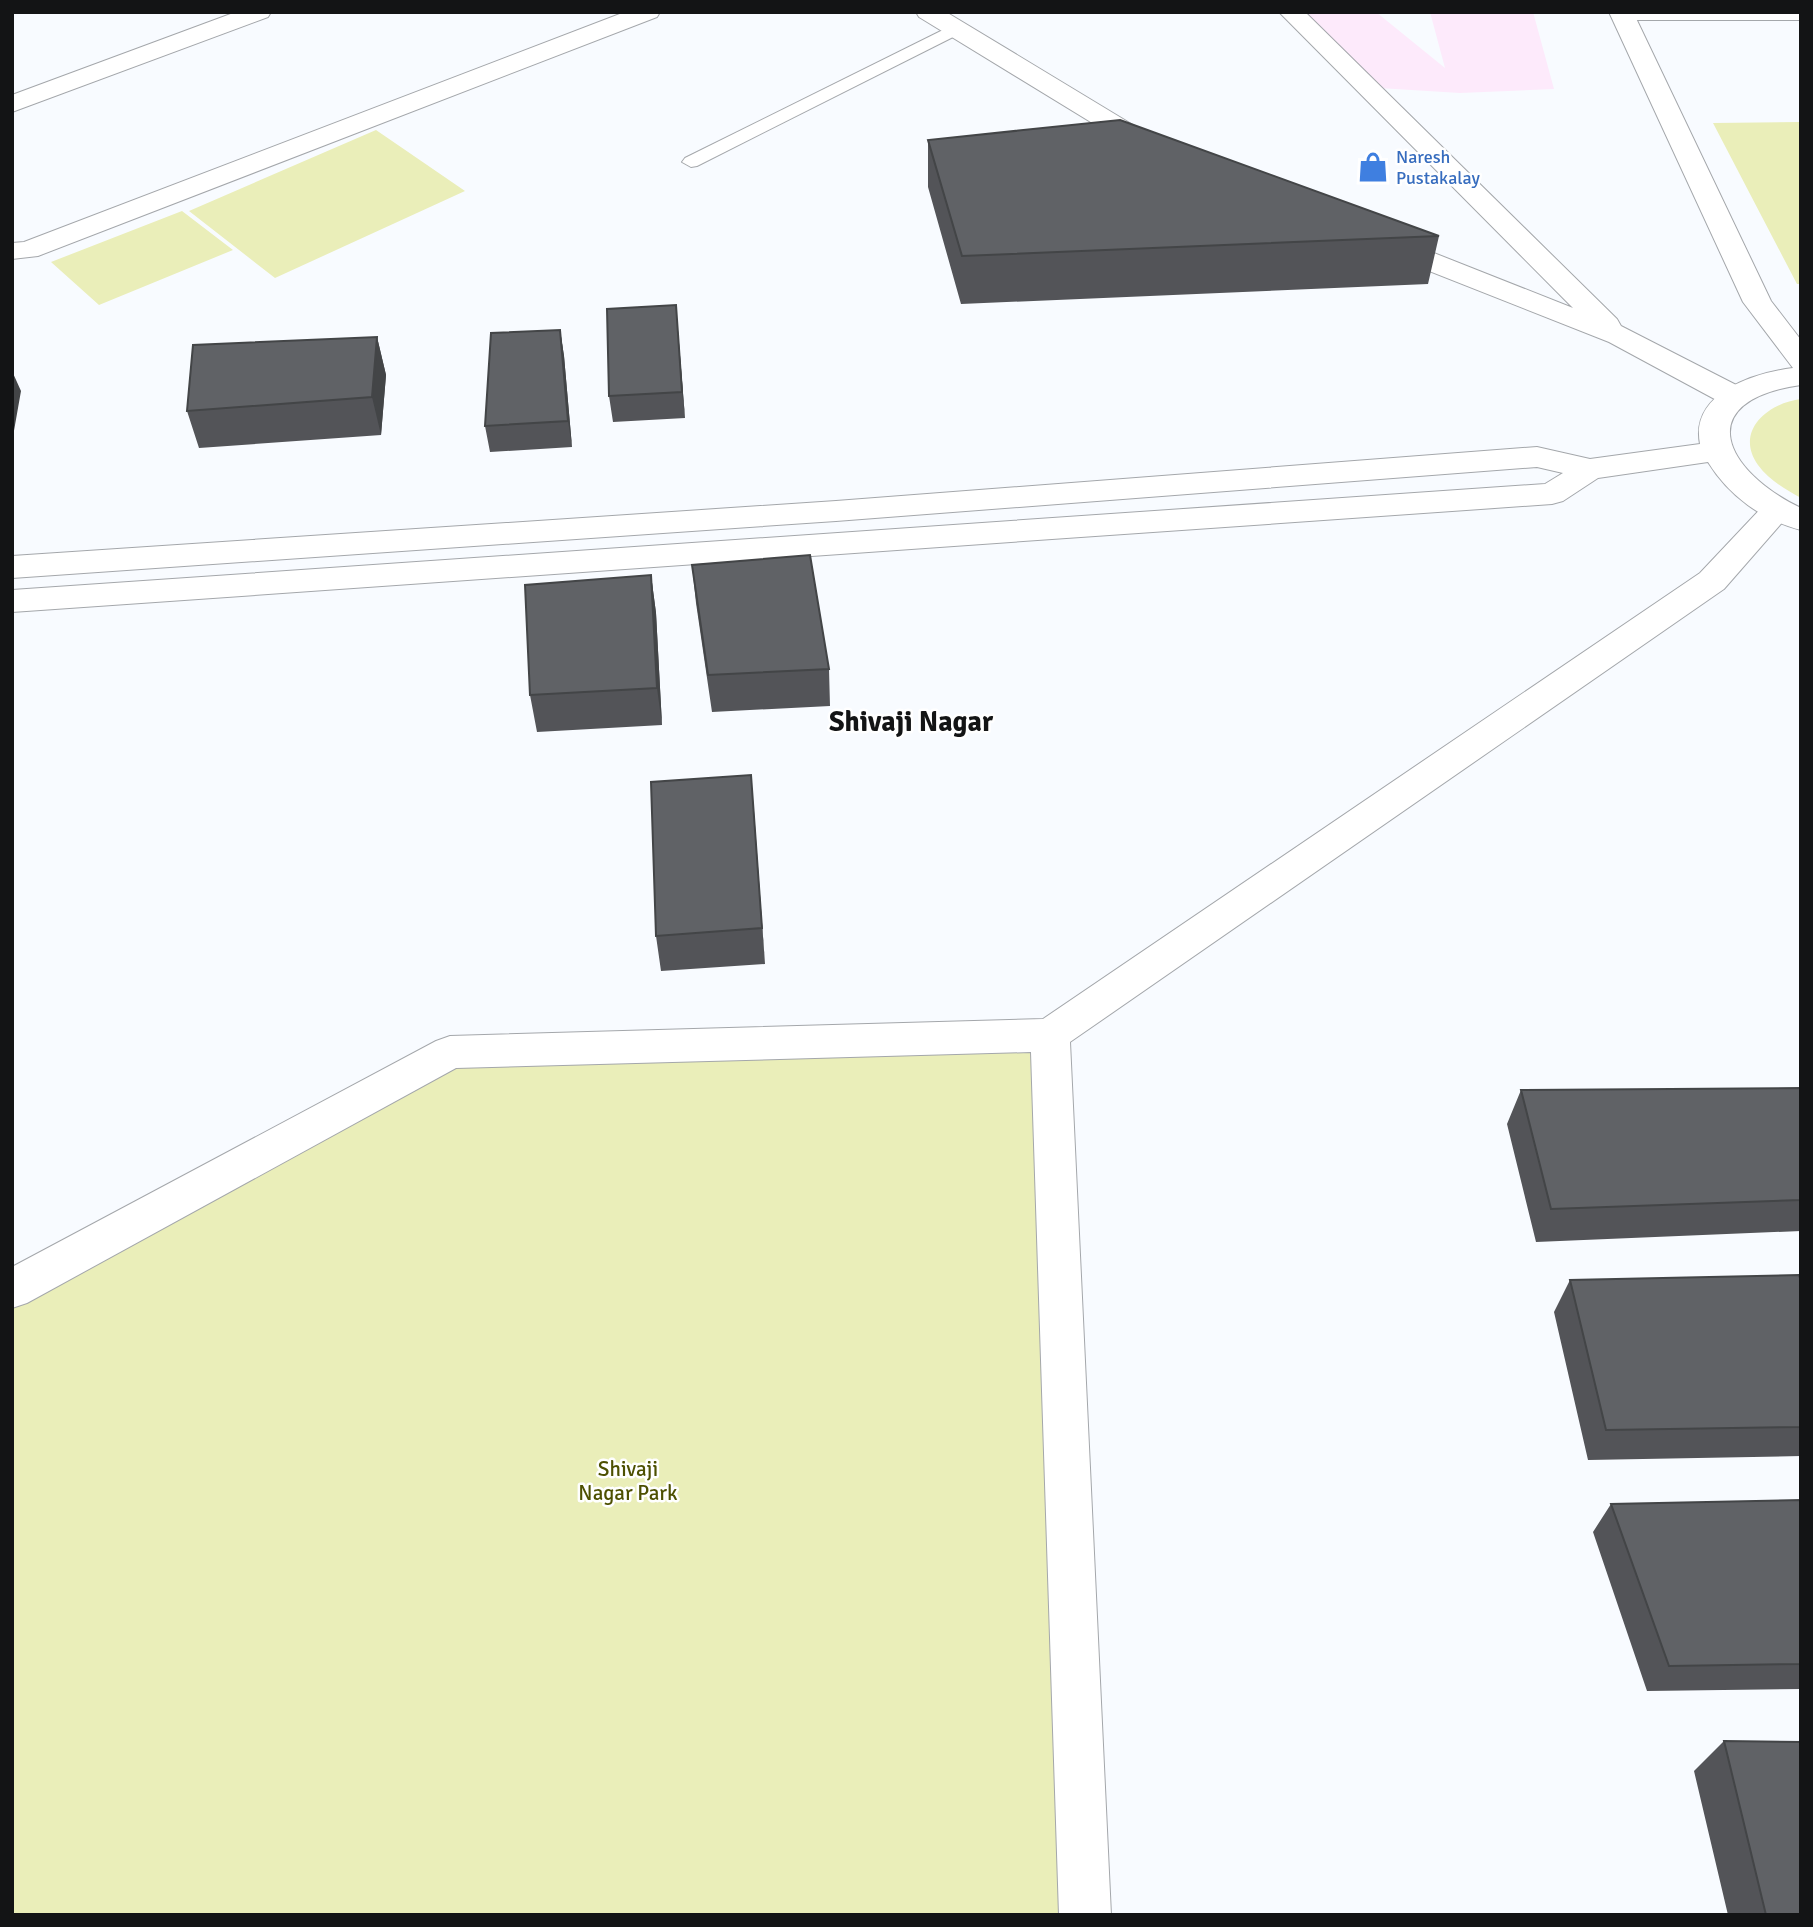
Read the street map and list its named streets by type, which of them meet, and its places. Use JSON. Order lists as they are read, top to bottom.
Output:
{
  "districts": ["Shivaji Nagar"],
  "parks": ["Shivaji Nagar Park"],
  "places": {
    "shop": ["Naresh Pustakalay"]
  }
}
